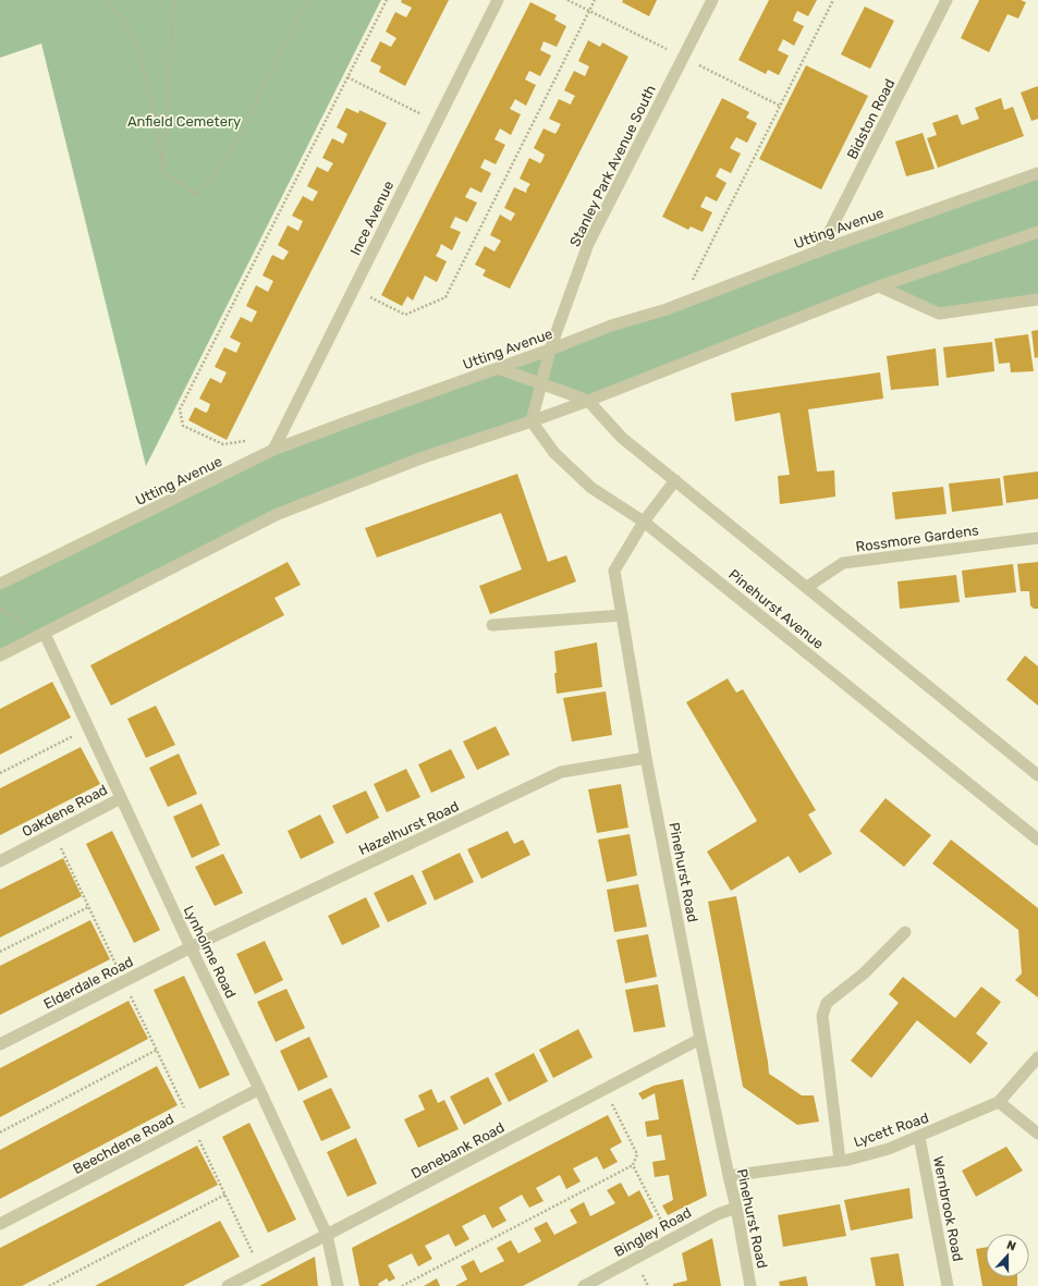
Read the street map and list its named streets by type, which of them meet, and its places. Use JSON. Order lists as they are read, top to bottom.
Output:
{
  "streets": {
    "street": [
      "Bidston Road",
      "Stanley Park Avenue South",
      "Ince Avenue",
      "Utting Avenue",
      "Rossmore Gardens",
      "Pinehurst Avenue",
      "Oakdene Road",
      "Hazelhurst Road",
      "Pinehurst Road",
      "Lynholme Road",
      "Elderdale Road",
      "Lycett Road",
      "Beechdene Road",
      "Denebank Road",
      "Wernbrook Road",
      "Bingley Road"
    ]
  },
  "crossings": [
    ["Bidston Road", "Utting Avenue"],
    ["Stanley Park Avenue South", "Utting Avenue"],
    ["Ince Avenue", "Utting Avenue"],
    ["Pinehurst Avenue", "Pinehurst Road"],
    ["Oakdene Road", "Lynholme Road"],
    ["Hazelhurst Road", "Pinehurst Road"],
    ["Hazelhurst Road", "Lynholme Road"],
    ["Hazelhurst Road", "Elderdale Road"],
    ["Pinehurst Road", "Lycett Road"],
    ["Pinehurst Road", "Denebank Road"],
    ["Pinehurst Road", "Bingley Road"],
    ["Lynholme Road", "Elderdale Road"],
    ["Lynholme Road", "Beechdene Road"],
    ["Lynholme Road", "Denebank Road"],
    ["Lycett Road", "Wernbrook Road"]
  ],
  "parks": ["Anfield Cemetery"],
  "north": "top"
}
